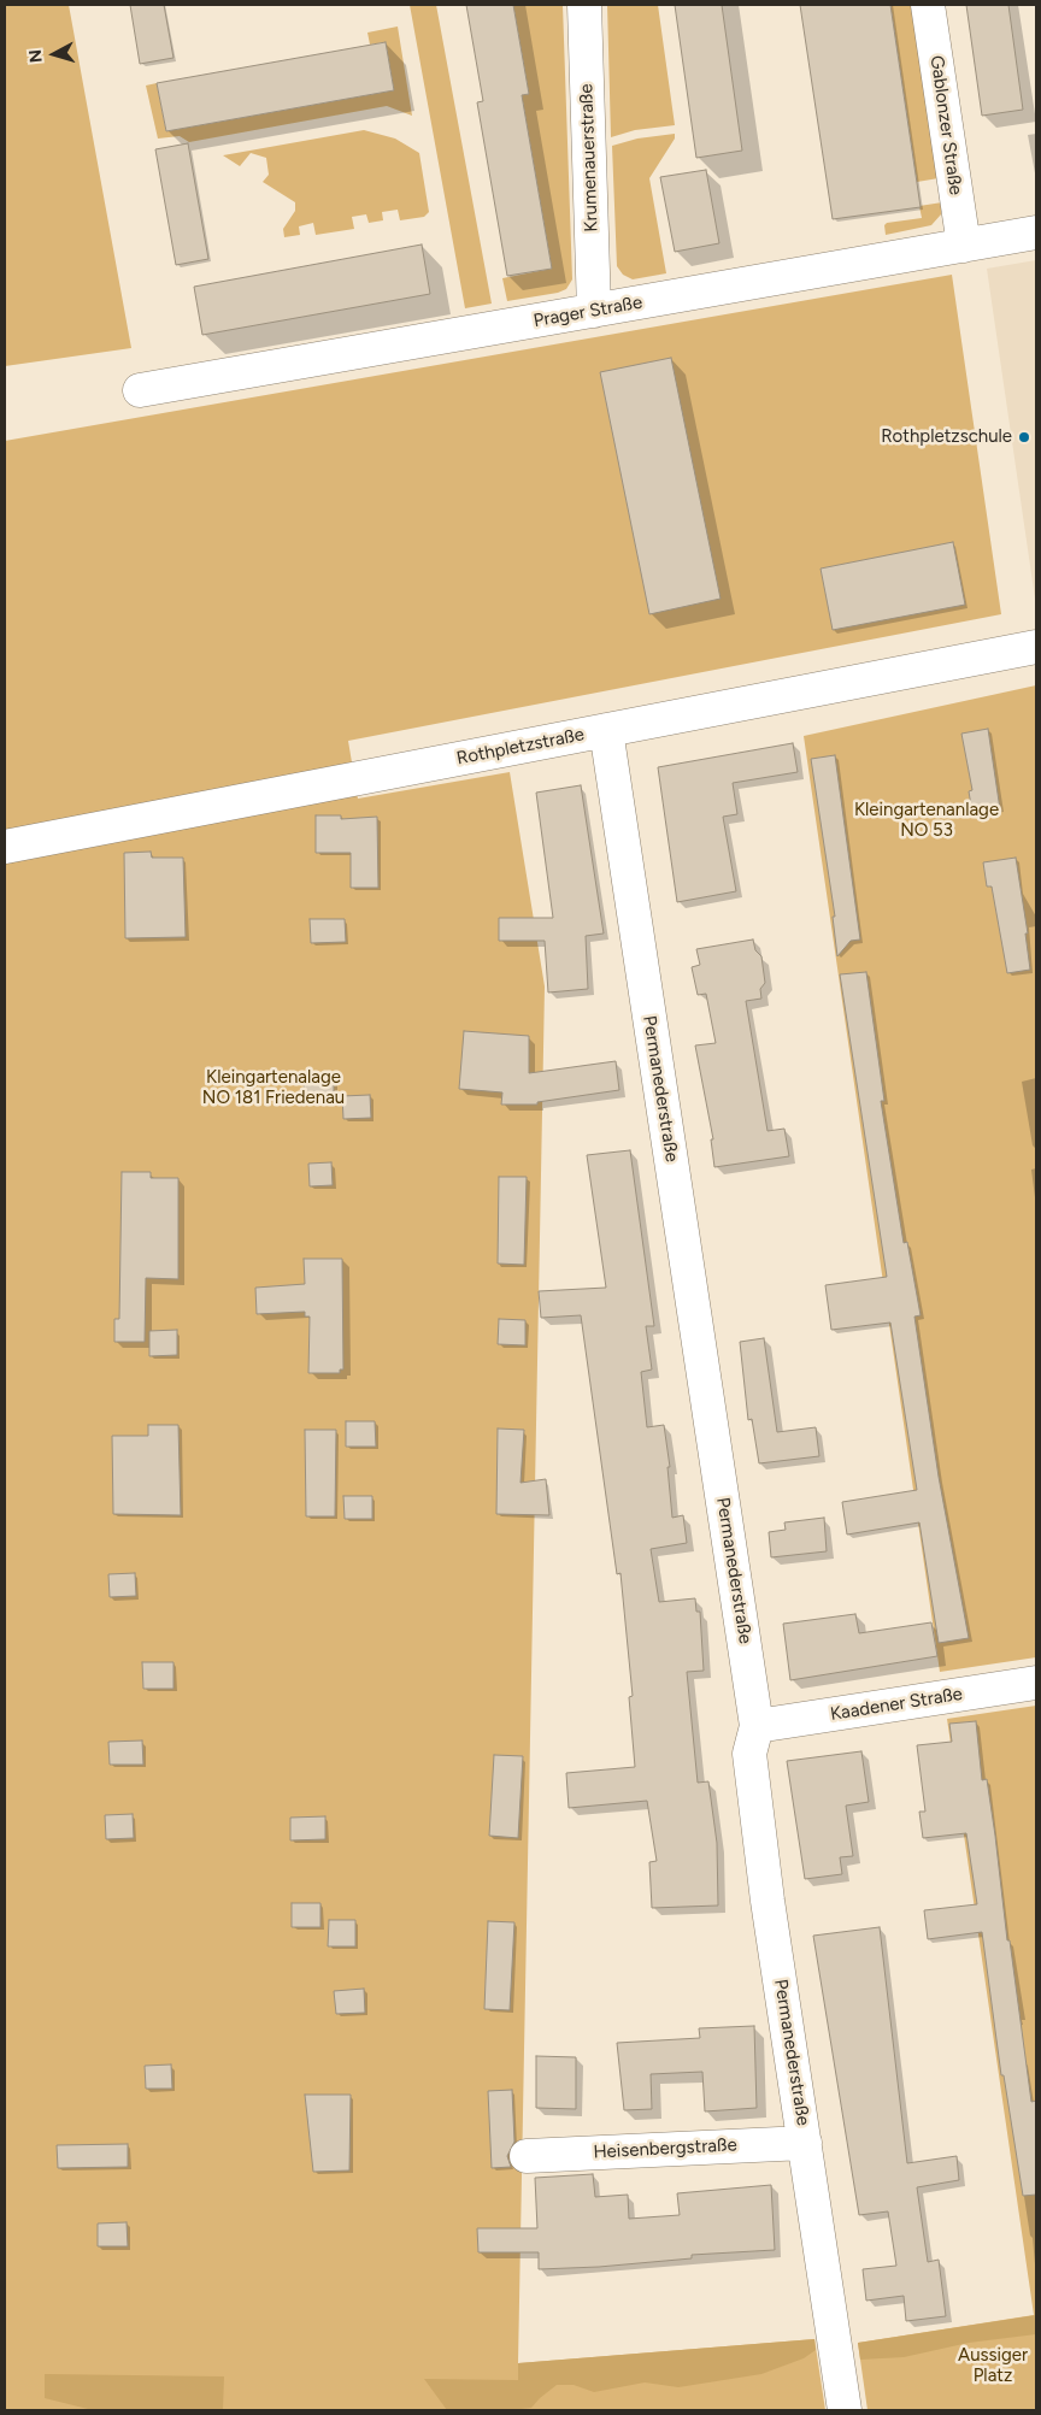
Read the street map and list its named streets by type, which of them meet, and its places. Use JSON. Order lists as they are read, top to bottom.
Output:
{
  "streets": {
    "street": [
      "Gablonzer Straße",
      "Krumenauerstraße",
      "Prager Straße",
      "Rothpletzstraße",
      "Permanederstraße",
      "Kaadener Straße",
      "Heisenbergstraße"
    ]
  },
  "crossings": [
    ["Gablonzer Straße", "Prager Straße"],
    ["Krumenauerstraße", "Prager Straße"],
    ["Rothpletzstraße", "Permanederstraße"],
    ["Permanederstraße", "Kaadener Straße"],
    ["Permanederstraße", "Heisenbergstraße"]
  ],
  "parks": ["Kleingartenanlage NO 53", "Kleingartenalage NO 181 Friedenau", "Aussiger Platz"],
  "places": ["Rothpletzschule"],
  "north": "left"
}
